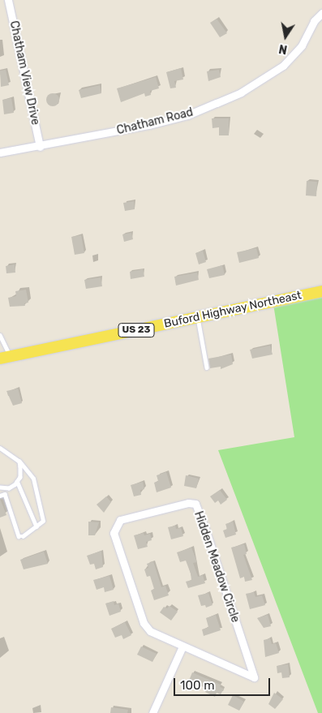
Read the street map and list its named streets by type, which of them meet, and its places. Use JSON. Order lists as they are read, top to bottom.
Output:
{
  "streets": {
    "main road": ["Buford Highway Northeast", "US 23"],
    "street": ["Chatham View Drive", "Chatham Road", "Hidden Meadow Circle"]
  },
  "crossings": [
    ["Chatham View Drive", "Chatham Road"]
  ],
  "scale_bar": "100 m",
  "north": "bottom"
}
